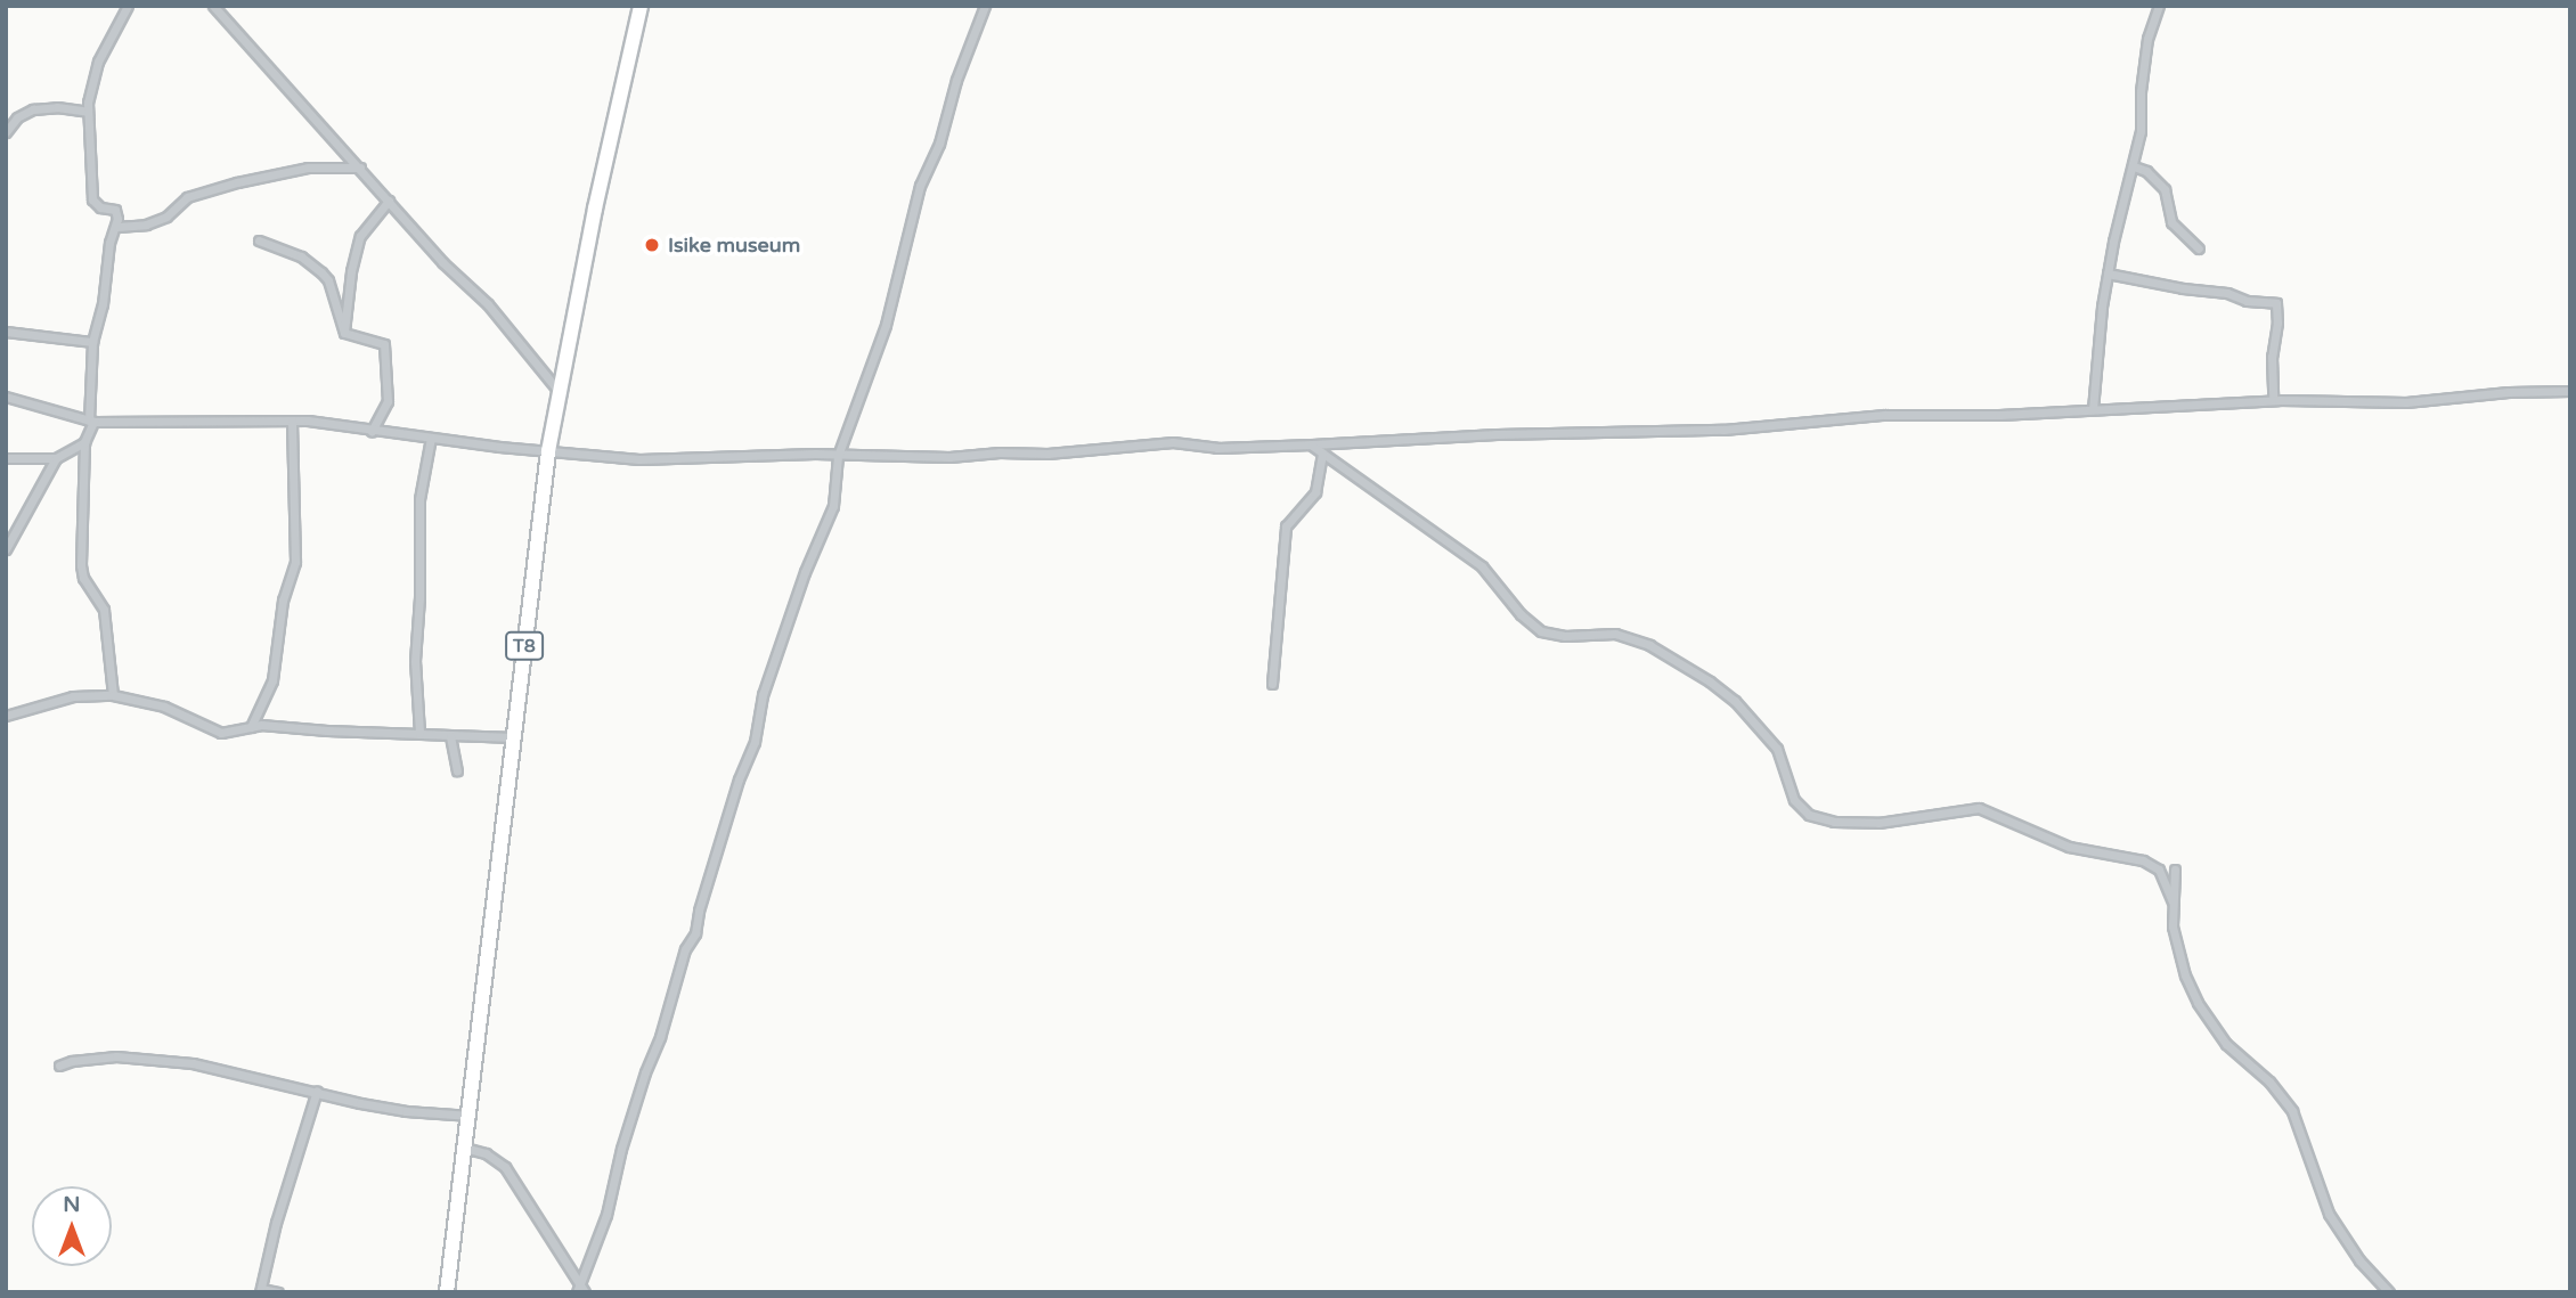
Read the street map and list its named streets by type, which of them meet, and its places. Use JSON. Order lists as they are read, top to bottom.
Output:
{
  "streets": {
    "highway": ["T8"]
  },
  "places": ["Isike museum"],
  "north": "top"
}
